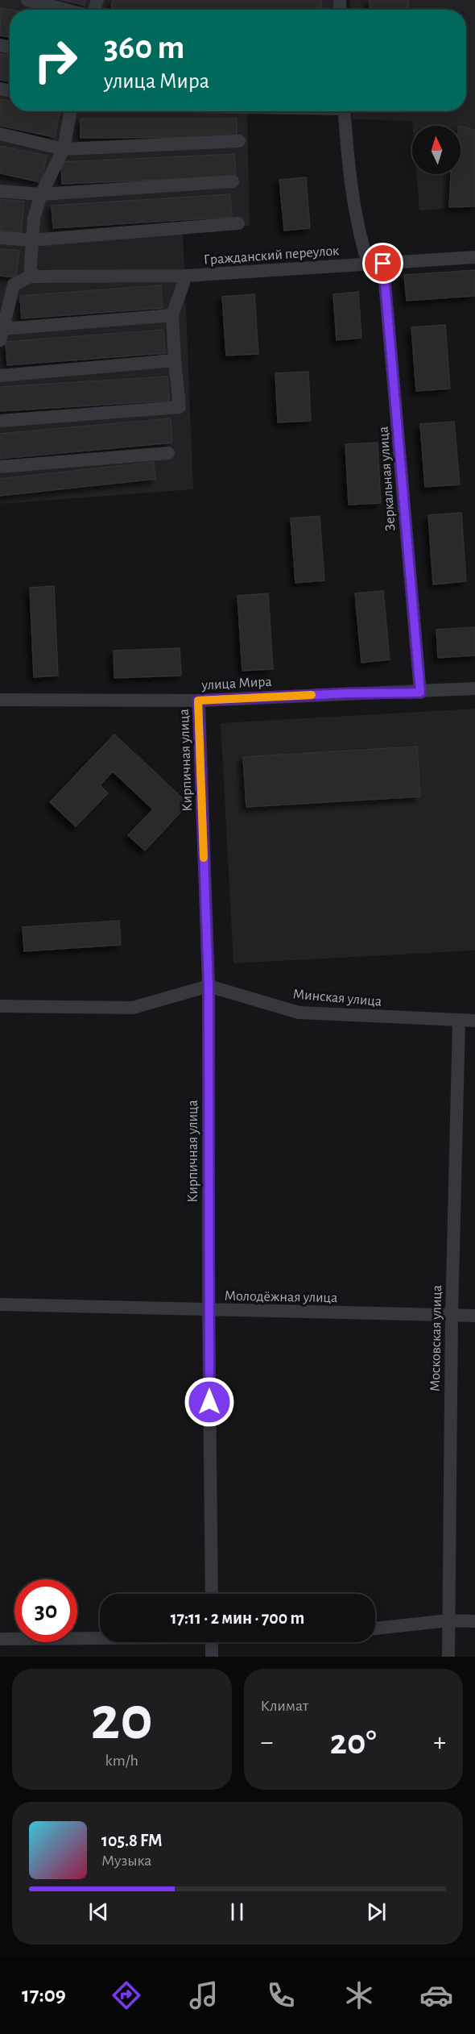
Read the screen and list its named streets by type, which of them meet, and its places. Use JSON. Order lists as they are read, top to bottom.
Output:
{
  "streets": {
    "street": [
      "Гражданский переулок",
      "Зеркальная улица",
      "улица Мира",
      "Кирпичная улица",
      "Минская улица",
      "Молодёжная улица",
      "Московская улица"
    ]
  },
  "crossings": [
    ["Гражданский переулок", "Зеркальная улица"],
    ["Зеркальная улица", "улица Мира"],
    ["улица Мира", "Кирпичная улица"],
    ["Кирпичная улица", "Минская улица"],
    ["Кирпичная улица", "Молодёжная улица"],
    ["Минская улица", "Московская улица"],
    ["Молодёжная улица", "Московская улица"]
  ],
  "north": "top",
  "page": {
    "turn": ["360 m", "улица Мира"],
    "limit": "30",
    "trip": "17:11 · 2 мин · 700 m",
    "tile": [
      ["20", "km/h"],
      "Климат"
    ],
    "heat": ["−", "20°", "+"],
    "song": ["105.8 FM", "Музыка"],
    "tabs": "17:09"
  }
}
